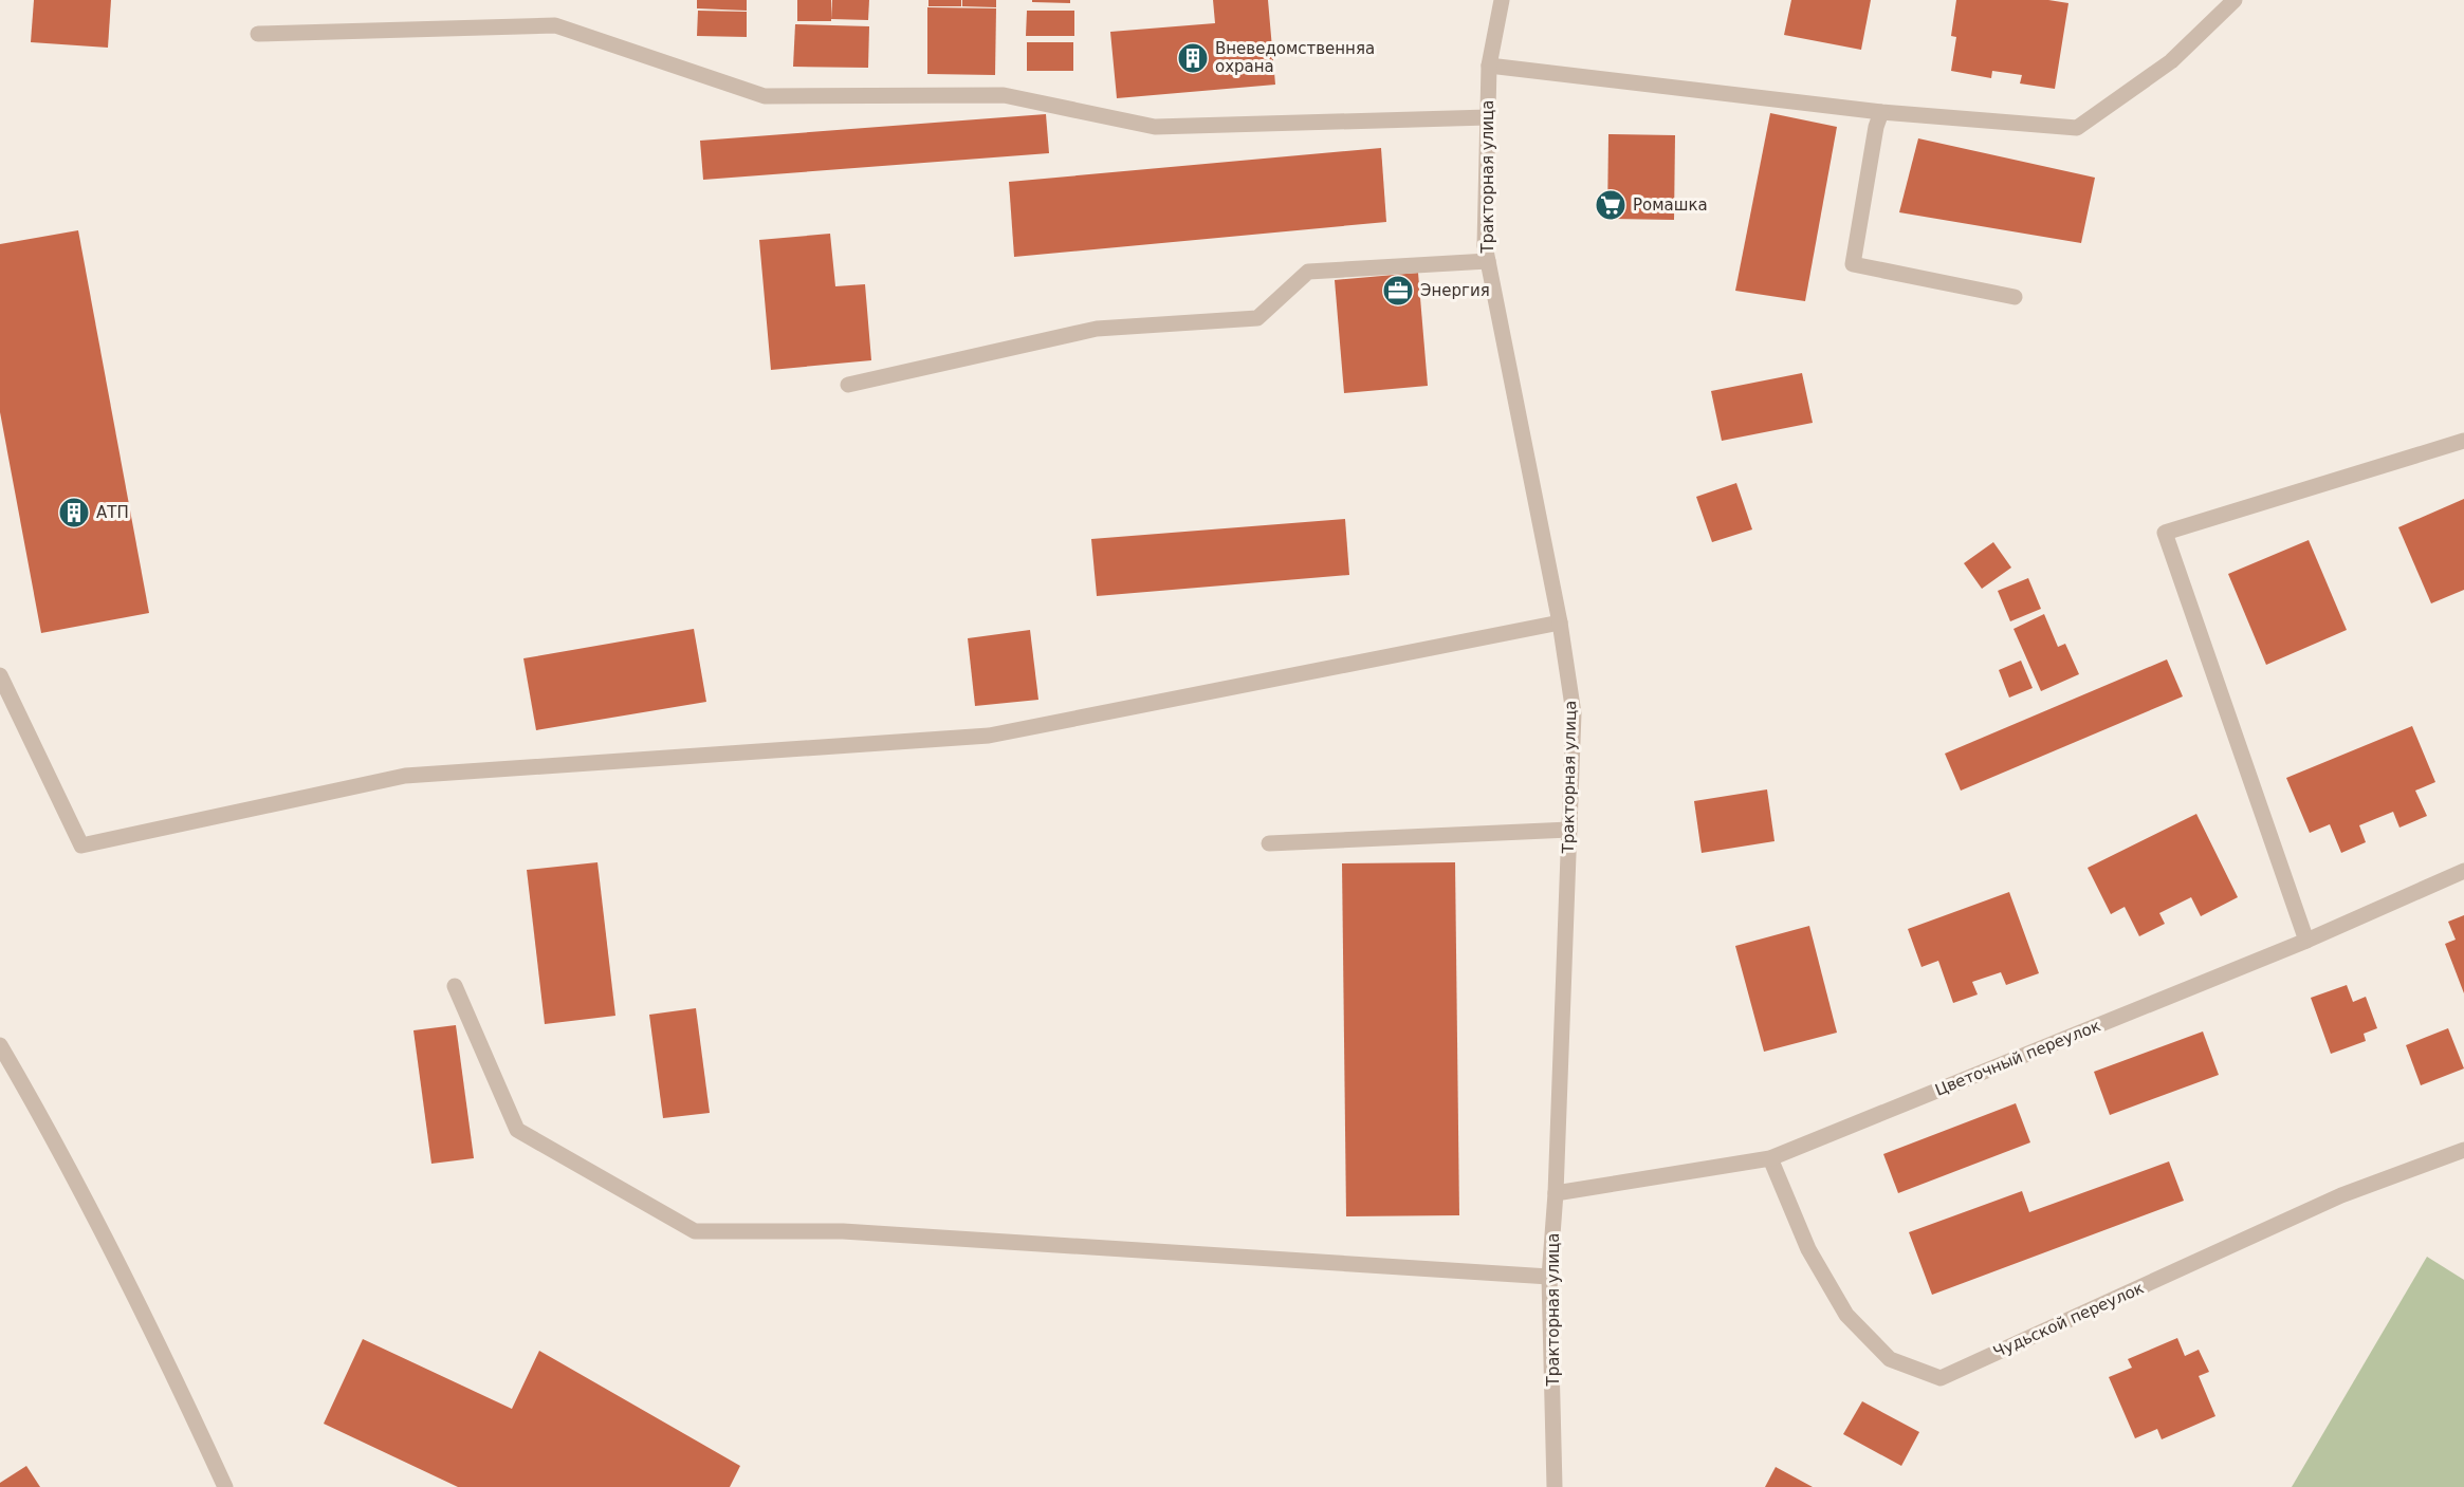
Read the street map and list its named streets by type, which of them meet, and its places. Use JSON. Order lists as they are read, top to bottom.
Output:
{
  "streets": {
    "street": ["Тракторная улица", "Цветочный переулок", "Чудьской переулок"]
  },
  "crossings": [
    ["Тракторная улица", "Цветочный переулок"],
    ["Цветочный переулок", "Чудьской переулок"]
  ],
  "places": {
    "building": ["Вневедомственняа охрана", "АТП"],
    "supermarket": ["Ромашка"],
    "office": ["Энергия"]
  }
}
